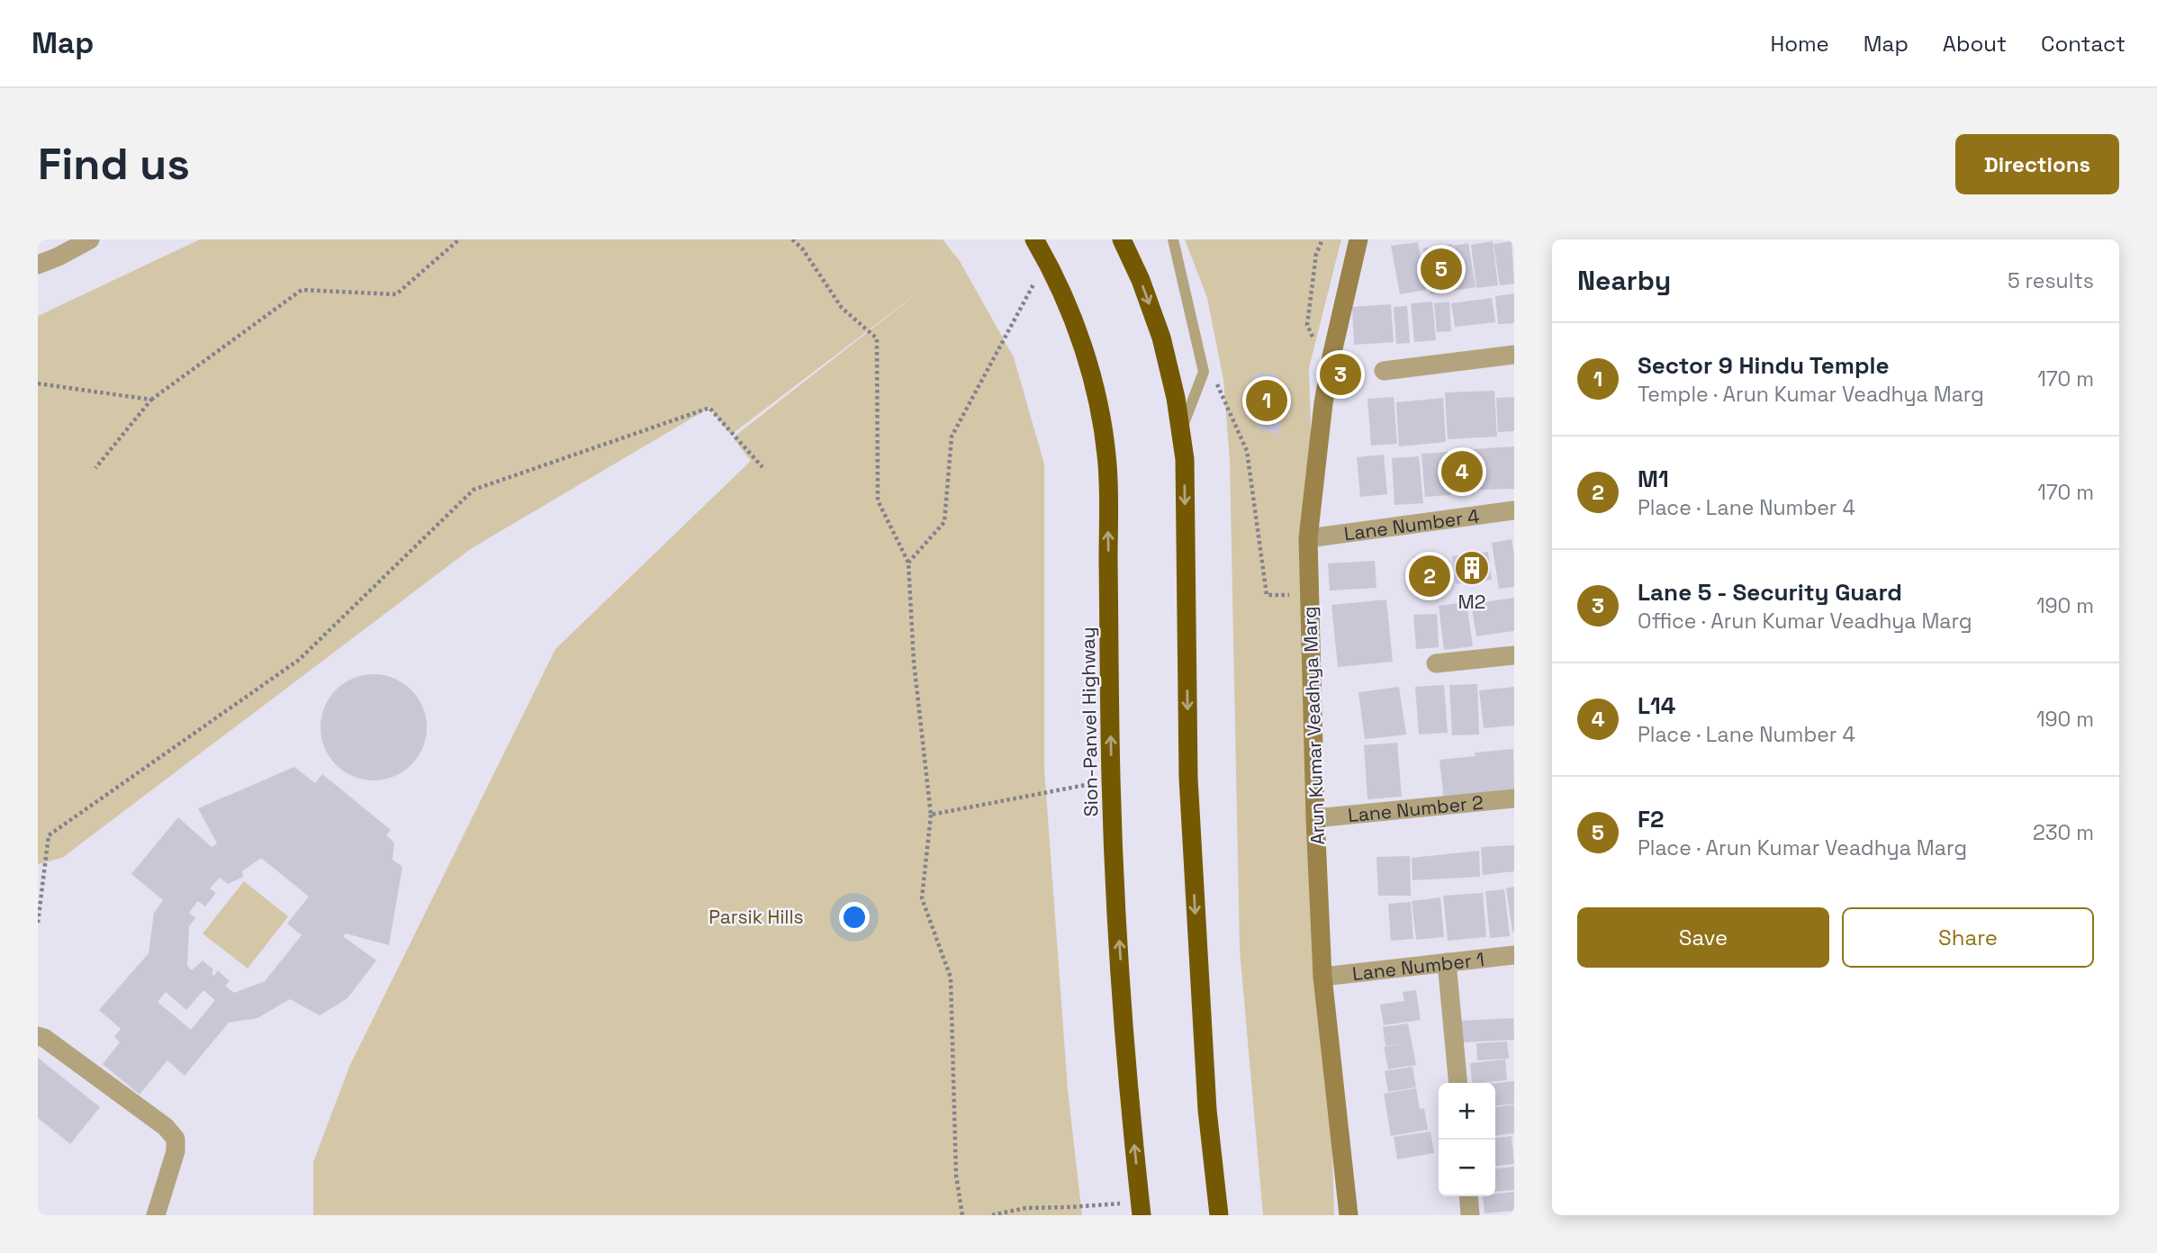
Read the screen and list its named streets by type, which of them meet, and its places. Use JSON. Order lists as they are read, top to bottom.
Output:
{
  "streets": {
    "highway": ["Sion-Panvel Highway"],
    "street": [
      "Lane Number 4",
      "Arun Kumar Veadhya Marg",
      "Lane Number 2",
      "Lane Number 1"
    ]
  },
  "crossings": [
    ["Lane Number 4", "Arun Kumar Veadhya Marg"],
    ["Arun Kumar Veadhya Marg", "Lane Number 2"],
    ["Arun Kumar Veadhya Marg", "Lane Number 1"]
  ],
  "parks": ["Parsik Hills"],
  "places": {
    "building": ["M2"]
  },
  "page": {
    "header": "Map",
    "nav": [
      "Home",
      "Map",
      "About",
      "Contact"
    ],
    "buttons": [
      "Directions",
      ["Save", "Share"]
    ],
    "title": "Find us",
    "heading": ["Nearby", "5 results"],
    "pins": [
      "5",
      "3",
      "1",
      "4",
      "2"
    ],
    "list": [
      {
        "mark": "1",
        "name": "Sector 9 Hindu Temple",
        "note": "Temple · Arun Kumar Veadhya Marg",
        "value": "170 m"
      },
      {
        "mark": "2",
        "name": "M1",
        "note": "Place · Lane Number 4",
        "value": "170 m"
      },
      {
        "mark": "3",
        "name": "Lane 5 - Security Guard",
        "note": "Office · Arun Kumar Veadhya Marg",
        "value": "190 m"
      },
      {
        "mark": "4",
        "name": "L14",
        "note": "Place · Lane Number 4",
        "value": "190 m"
      },
      {
        "mark": "5",
        "name": "F2",
        "note": "Place · Arun Kumar Veadhya Marg",
        "value": "230 m"
      }
    ],
    "map_buttons": ["+", "−"]
  }
}
